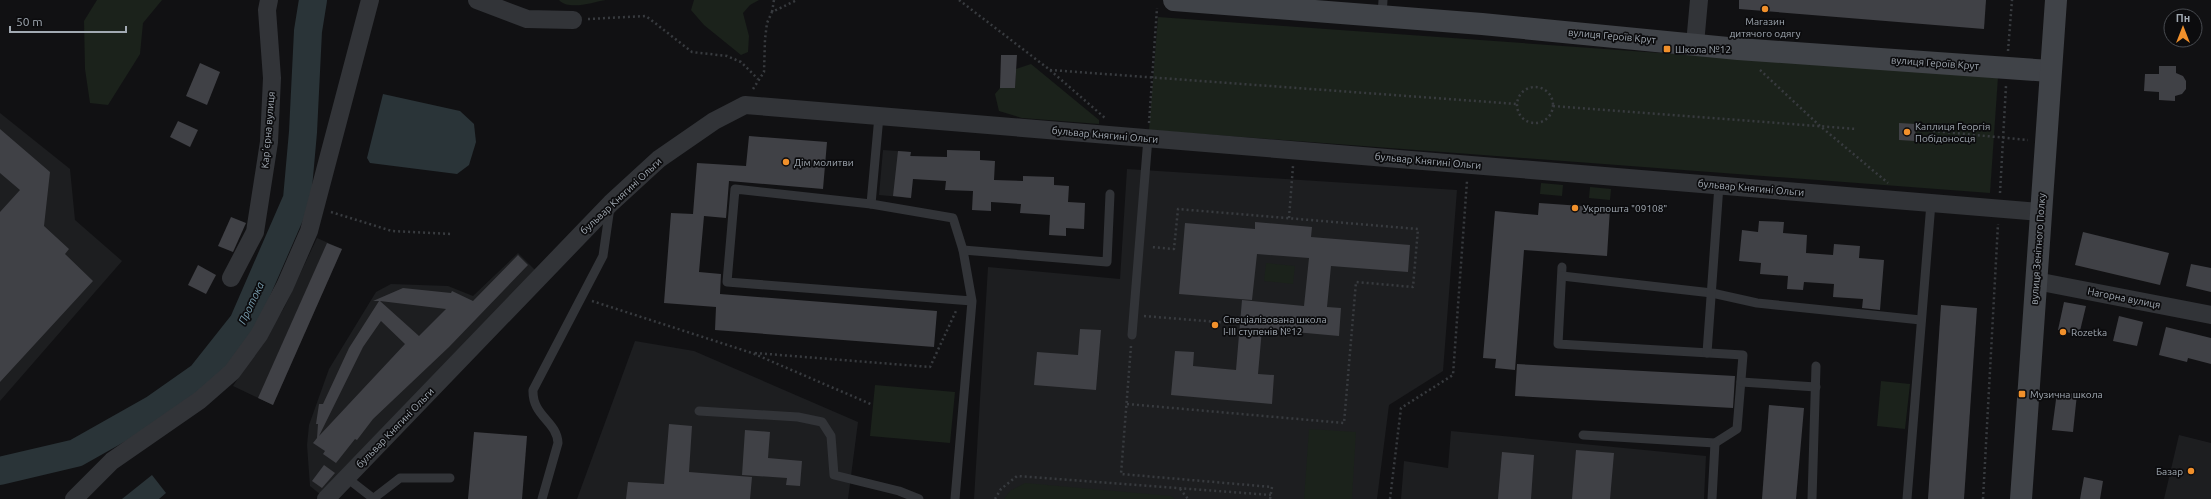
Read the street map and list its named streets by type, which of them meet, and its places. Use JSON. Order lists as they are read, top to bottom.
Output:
{
  "streets": {
    "street": [
      "вулиця Героїв Крут",
      "Карʼєрна вулиця",
      "бульвар Княгині Ольги",
      "вулиця Зенітного Полку",
      "Нагорна вулиця"
    ]
  },
  "crossings": [
    ["вулиця Героїв Крут", "вулиця Зенітного Полку"],
    ["бульвар Княгині Ольги", "вулиця Зенітного Полку"],
    ["вулиця Зенітного Полку", "Нагорна вулиця"]
  ],
  "water": ["Протока"],
  "places": {
    "other": [
      "Магазин дитячого одягу",
      "Каплиця Георгія Побідоносця",
      "Дім молитви",
      "Укрпошта \"09108\"",
      "Спеціалізована школа І-ІІІ ступенів №12",
      "Rozetka",
      "Базар"
    ],
    "transit": ["Школа №12", "Музична школа"]
  },
  "scale_bar": "50 m",
  "north": "top"
}
